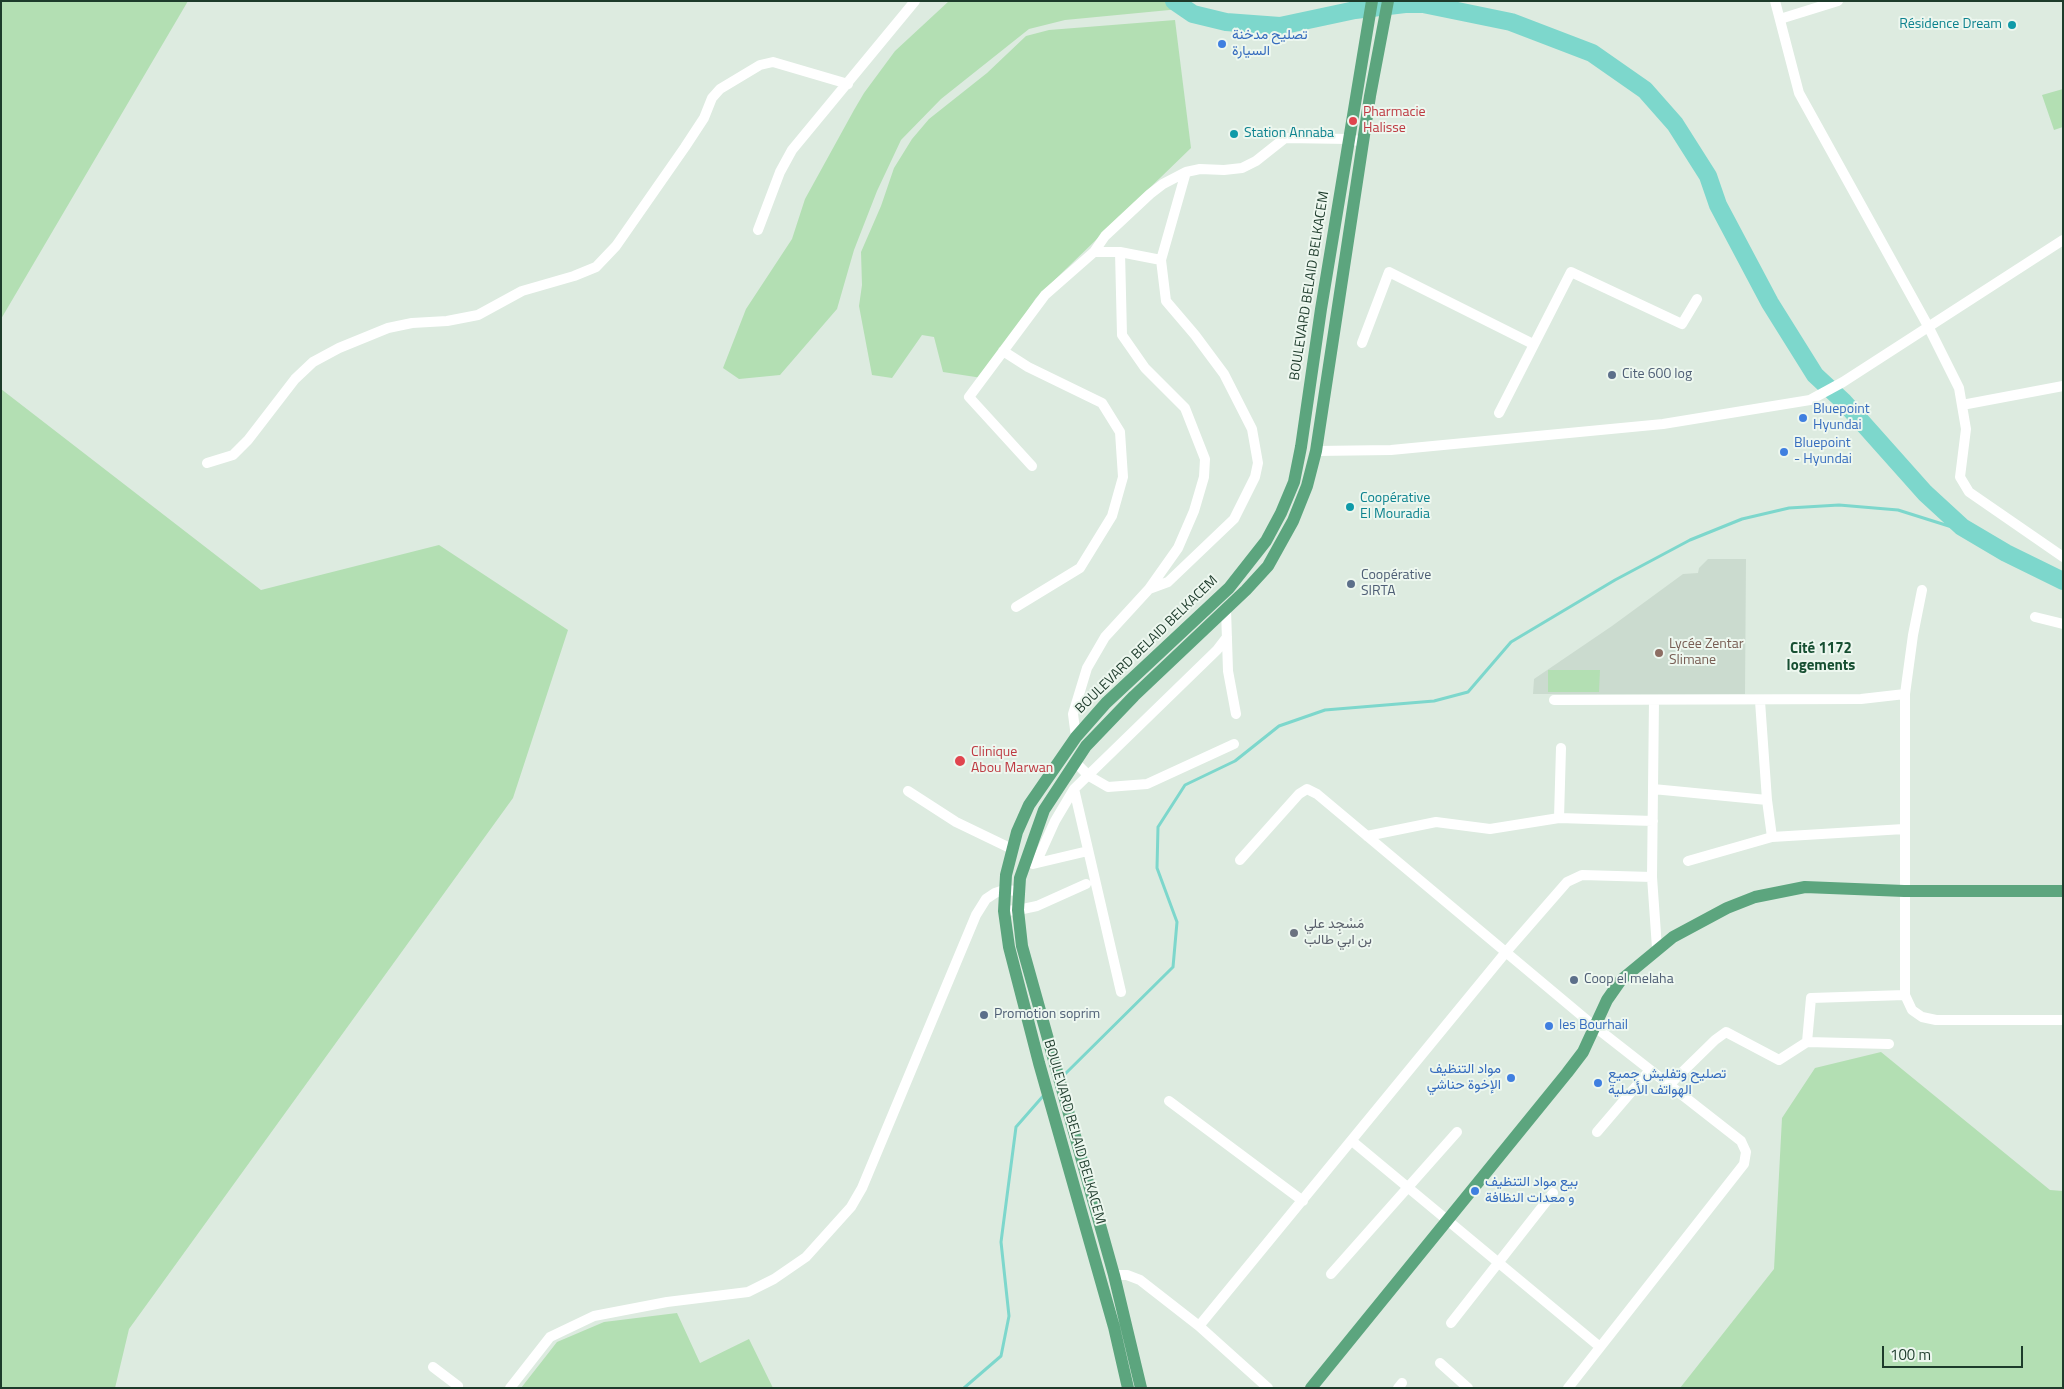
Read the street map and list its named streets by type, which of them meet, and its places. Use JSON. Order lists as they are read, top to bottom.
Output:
{
  "streets": {
    "main road": ["BOULEVARD BELAID BELKACEM"]
  },
  "districts": ["Cité 1172 logements"],
  "places": [
    "Résidence Dream",
    "تصليح مدخنة السيارة",
    "Pharmacie Halisse",
    "Station Annaba",
    "Cite 600 log",
    "Bluepoint Hyundai",
    "Bluepoint - Hyundai",
    "Coopérative El Mouradia",
    "Coopérative SIRTA",
    "Lycée Zentar Slimane",
    "Clinique Abou Marwan",
    "مَسْجِد علي بن ابي طالب",
    "Coop el melaha",
    "Promotion soprim",
    "les Bourhail",
    "مواد التنظيف الإخوة حناشي",
    "تصليح وتفليش جميع الهواتف الأصلية",
    "بيع مواد التنظيف و معدات النظافة"
  ],
  "scale_bar": "100 m"
}
